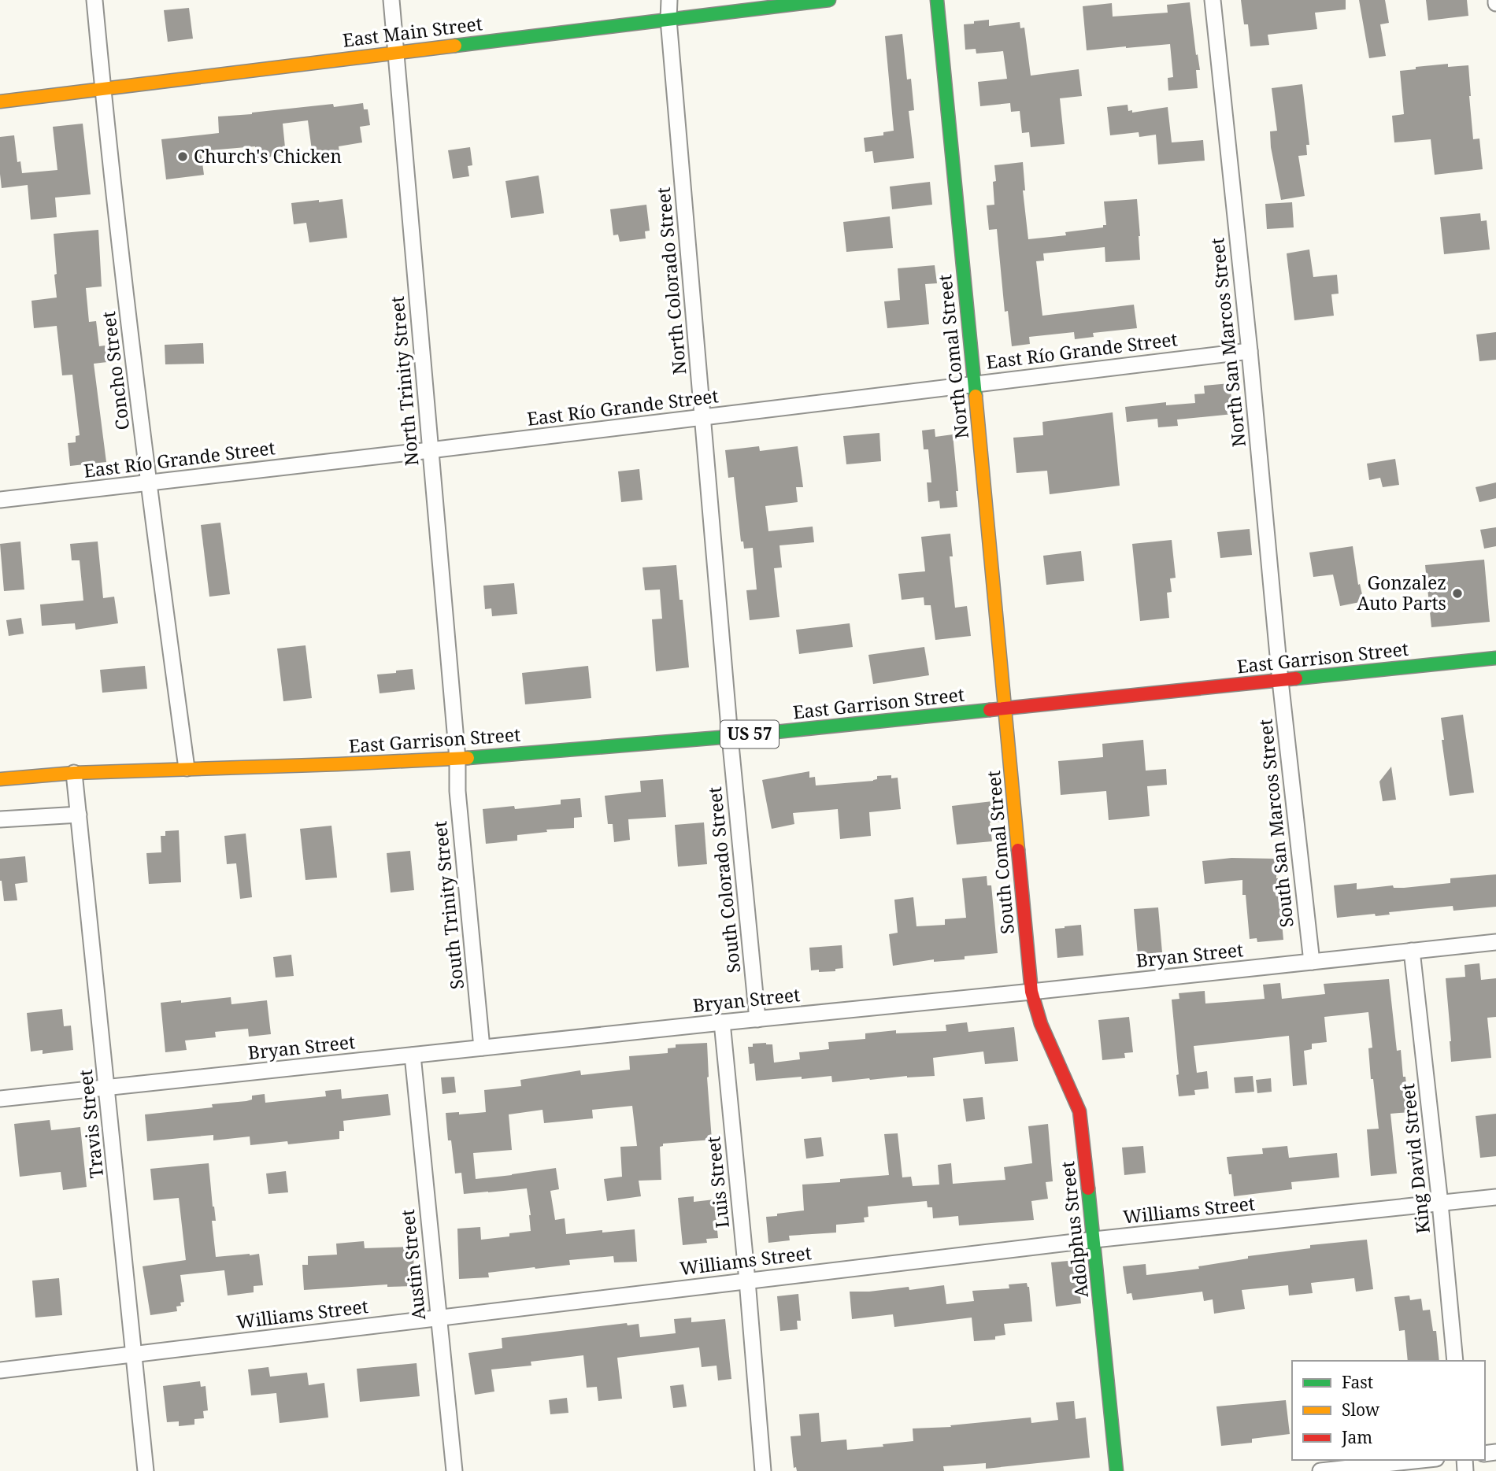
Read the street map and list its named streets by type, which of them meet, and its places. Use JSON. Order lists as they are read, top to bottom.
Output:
{
  "streets": {
    "main road": [
      "East Main Street",
      "North Comal Street",
      "East Garrison Street",
      "US 57",
      "South Comal Street",
      "Adolphus Street"
    ],
    "street": [
      "North Colorado Street",
      "North San Marcos Street",
      "East Río Grande Street",
      "Concho Street",
      "North Trinity Street",
      "South San Marcos Street",
      "South Colorado Street",
      "South Trinity Street",
      "Bryan Street",
      "Travis Street",
      "King David Street",
      "Luis Street",
      "Williams Street",
      "Austin Street"
    ]
  },
  "crossings": [
    ["East Main Street", "North Colorado Street"],
    ["East Main Street", "Concho Street"],
    ["East Main Street", "North Trinity Street"],
    ["North Colorado Street", "East Río Grande Street"],
    ["North Colorado Street", "East Garrison Street"],
    ["North Colorado Street", "South Colorado Street"],
    ["North San Marcos Street", "East Río Grande Street"],
    ["North San Marcos Street", "East Garrison Street"],
    ["North San Marcos Street", "South San Marcos Street"],
    ["East Río Grande Street", "North Comal Street"],
    ["East Río Grande Street", "Concho Street"],
    ["East Río Grande Street", "North Trinity Street"],
    ["North Comal Street", "East Garrison Street"],
    ["North Comal Street", "South Comal Street"],
    ["Concho Street", "East Garrison Street"],
    ["North Trinity Street", "East Garrison Street"],
    ["North Trinity Street", "South Trinity Street"],
    ["East Garrison Street", "South San Marcos Street"],
    ["East Garrison Street", "South Comal Street"],
    ["East Garrison Street", "South Colorado Street"],
    ["East Garrison Street", "South Trinity Street"],
    ["East Garrison Street", "Travis Street"],
    ["South San Marcos Street", "Bryan Street"],
    ["South Comal Street", "Bryan Street"],
    ["South Comal Street", "Adolphus Street"],
    ["South Colorado Street", "Bryan Street"],
    ["South Trinity Street", "Bryan Street"],
    ["Bryan Street", "Travis Street"],
    ["Bryan Street", "King David Street"],
    ["Bryan Street", "Luis Street"],
    ["Bryan Street", "Adolphus Street"],
    ["Bryan Street", "Austin Street"],
    ["Travis Street", "Williams Street"],
    ["King David Street", "Williams Street"],
    ["Luis Street", "Williams Street"],
    ["Williams Street", "Adolphus Street"],
    ["Williams Street", "Austin Street"]
  ],
  "places": ["Church's Chicken", "Gonzalez Auto Parts"],
  "legend": ["Fast", "Slow", "Jam"]
}
